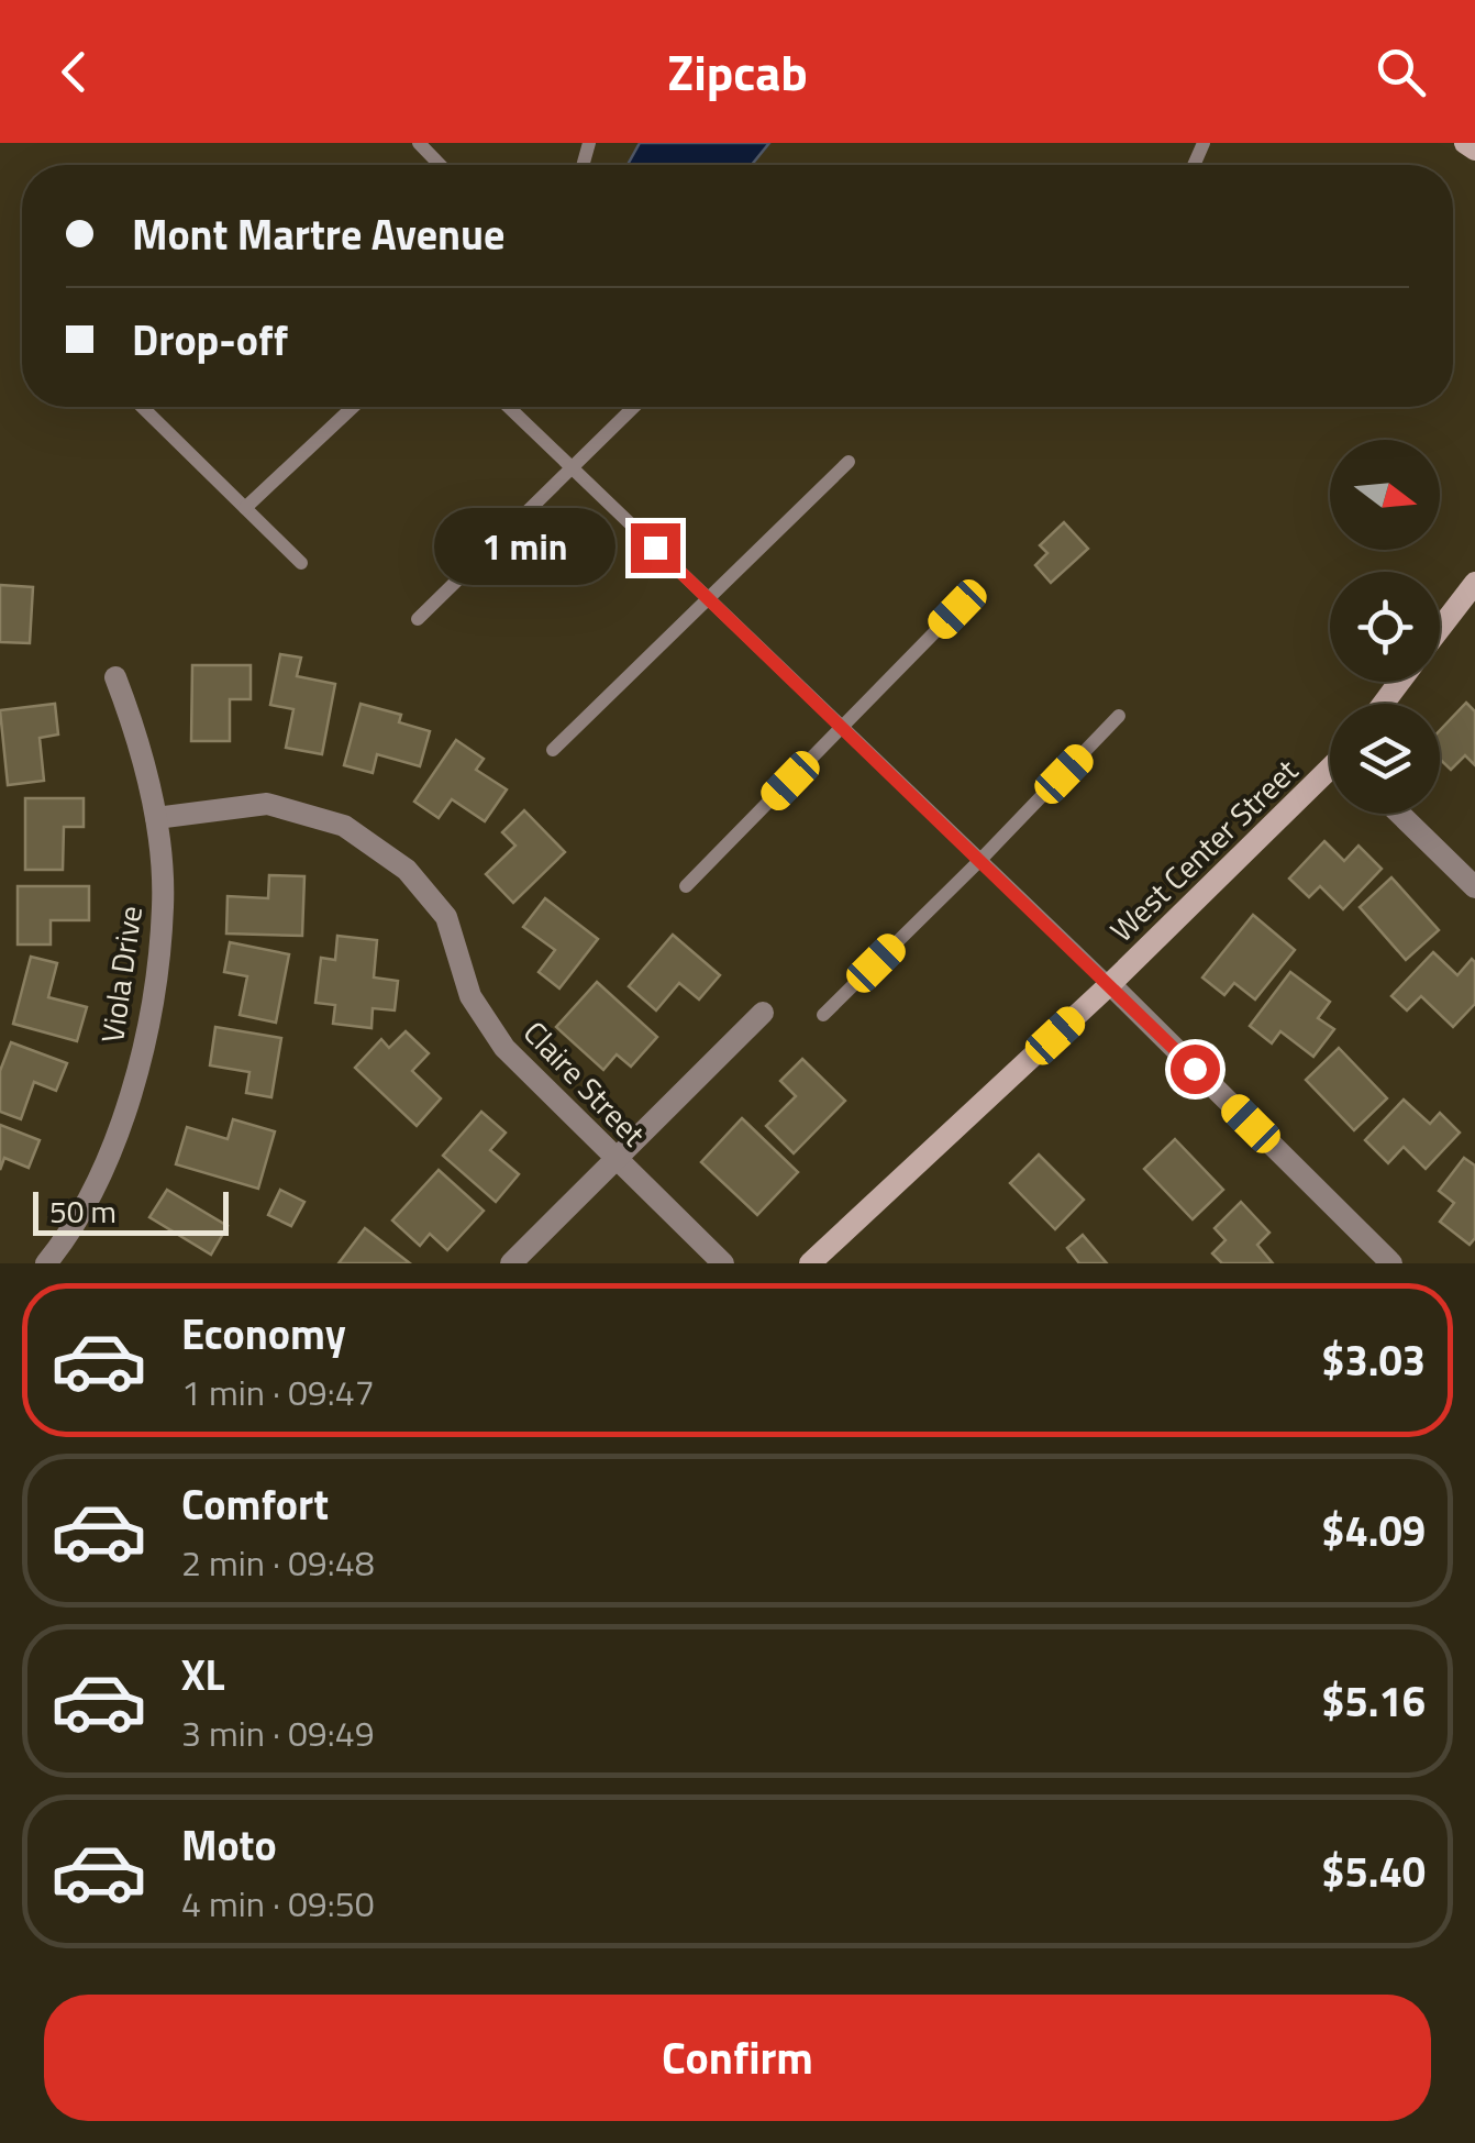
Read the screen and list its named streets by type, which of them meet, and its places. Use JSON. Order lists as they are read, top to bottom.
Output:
{
  "streets": {
    "main road": ["West Center Street"],
    "street": ["Viola Drive", "Claire Street"]
  },
  "crossings": [
    ["Viola Drive", "Claire Street"]
  ],
  "scale_bar": "50 m",
  "north": "right",
  "page": {
    "header": "Zipcab",
    "banner": ["Mont Martre Avenue", "Drop-off"],
    "bubble": "1 min",
    "scale": "50 m",
    "list": [
      {
        "name": "Economy",
        "note": "1 min · 09:47",
        "value": "$3.03"
      },
      {
        "name": "Comfort",
        "note": "2 min · 09:48",
        "value": "$4.09"
      },
      {
        "name": "XL",
        "note": "3 min · 09:49",
        "value": "$5.16"
      },
      {
        "name": "Moto",
        "note": "4 min · 09:50",
        "value": "$5.40"
      }
    ],
    "buttons": "Confirm"
  }
}
